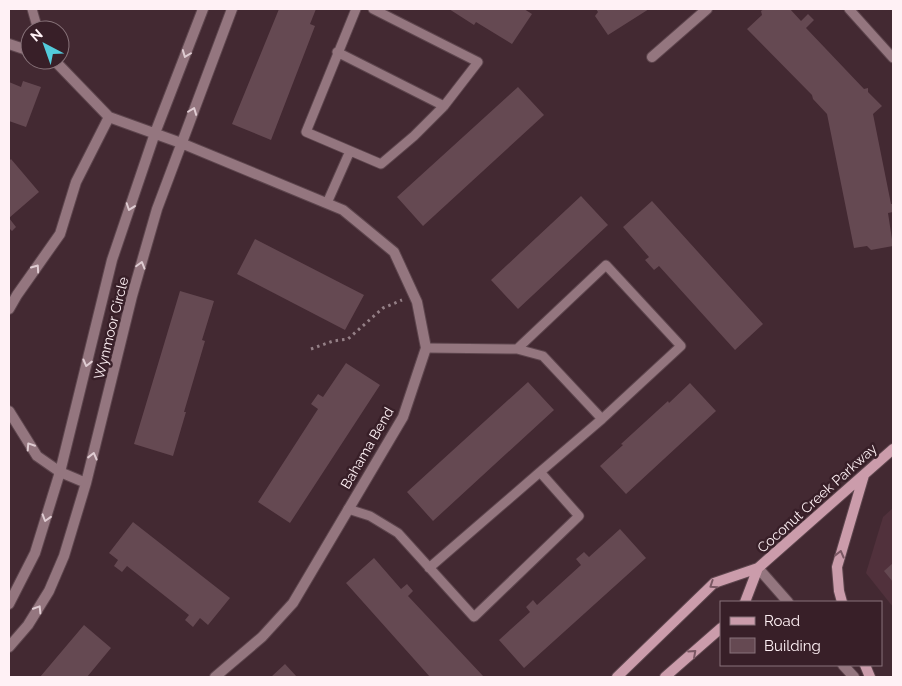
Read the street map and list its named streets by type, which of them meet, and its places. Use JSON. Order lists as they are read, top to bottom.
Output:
{
  "streets": {
    "main road": ["Coconut Creek Parkway"],
    "street": ["Wynmoor Circle", "Bahama Bend"]
  },
  "legend": ["Road", "Building"],
  "north": "top left"
}
